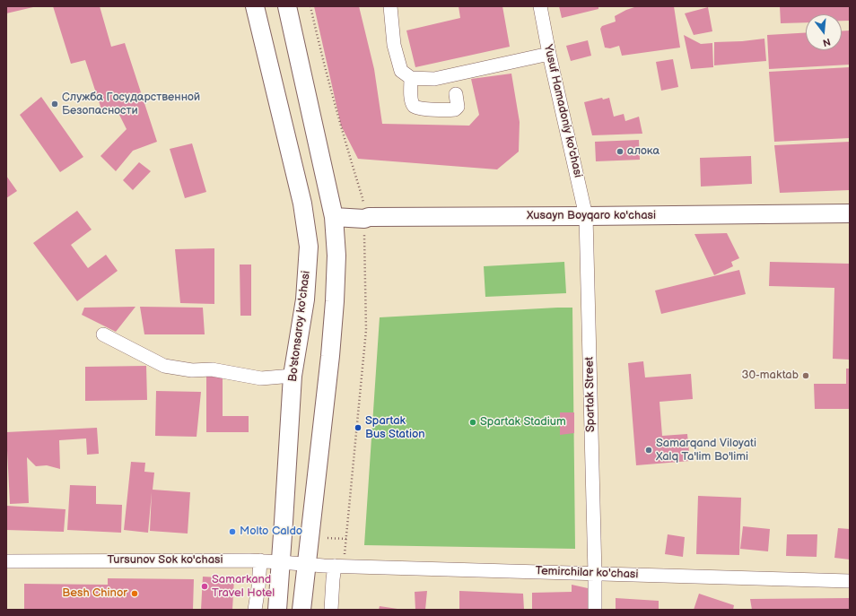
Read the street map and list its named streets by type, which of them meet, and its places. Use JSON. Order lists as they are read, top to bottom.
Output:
{
  "streets": {
    "main road": ["Xusayn Boyqaro ko'chasi", "Bo'stonsaroy ko'chasi"],
    "street": [
      "Yusuf Hamadoniy ko'chasi",
      "Spartak Street",
      "Tursunov Sok ko'chasi",
      "Temirchilar ko'chasi"
    ]
  },
  "crossings": [
    ["Yusuf Hamadoniy ko'chasi", "Xusayn Boyqaro ko'chasi"],
    ["Yusuf Hamadoniy ko'chasi", "Spartak Street"],
    ["Xusayn Boyqaro ko'chasi", "Spartak Street"],
    ["Bo'stonsaroy ko'chasi", "Tursunov Sok ko'chasi"],
    ["Spartak Street", "Temirchilar ko'chasi"],
    ["Tursunov Sok ko'chasi", "Temirchilar ko'chasi"]
  ],
  "places": [
    "Служба Государственной Безопасности",
    "алока",
    "30-maktab",
    "Spartak Stadium",
    "Spartak Bus Station",
    "Samarqand Viloyati Xalq Ta'lim Bo'limi",
    "Molto Caldo",
    "Samarkand Travel Hotel",
    "Besh Chinor"
  ],
  "north": "bottom"
}
